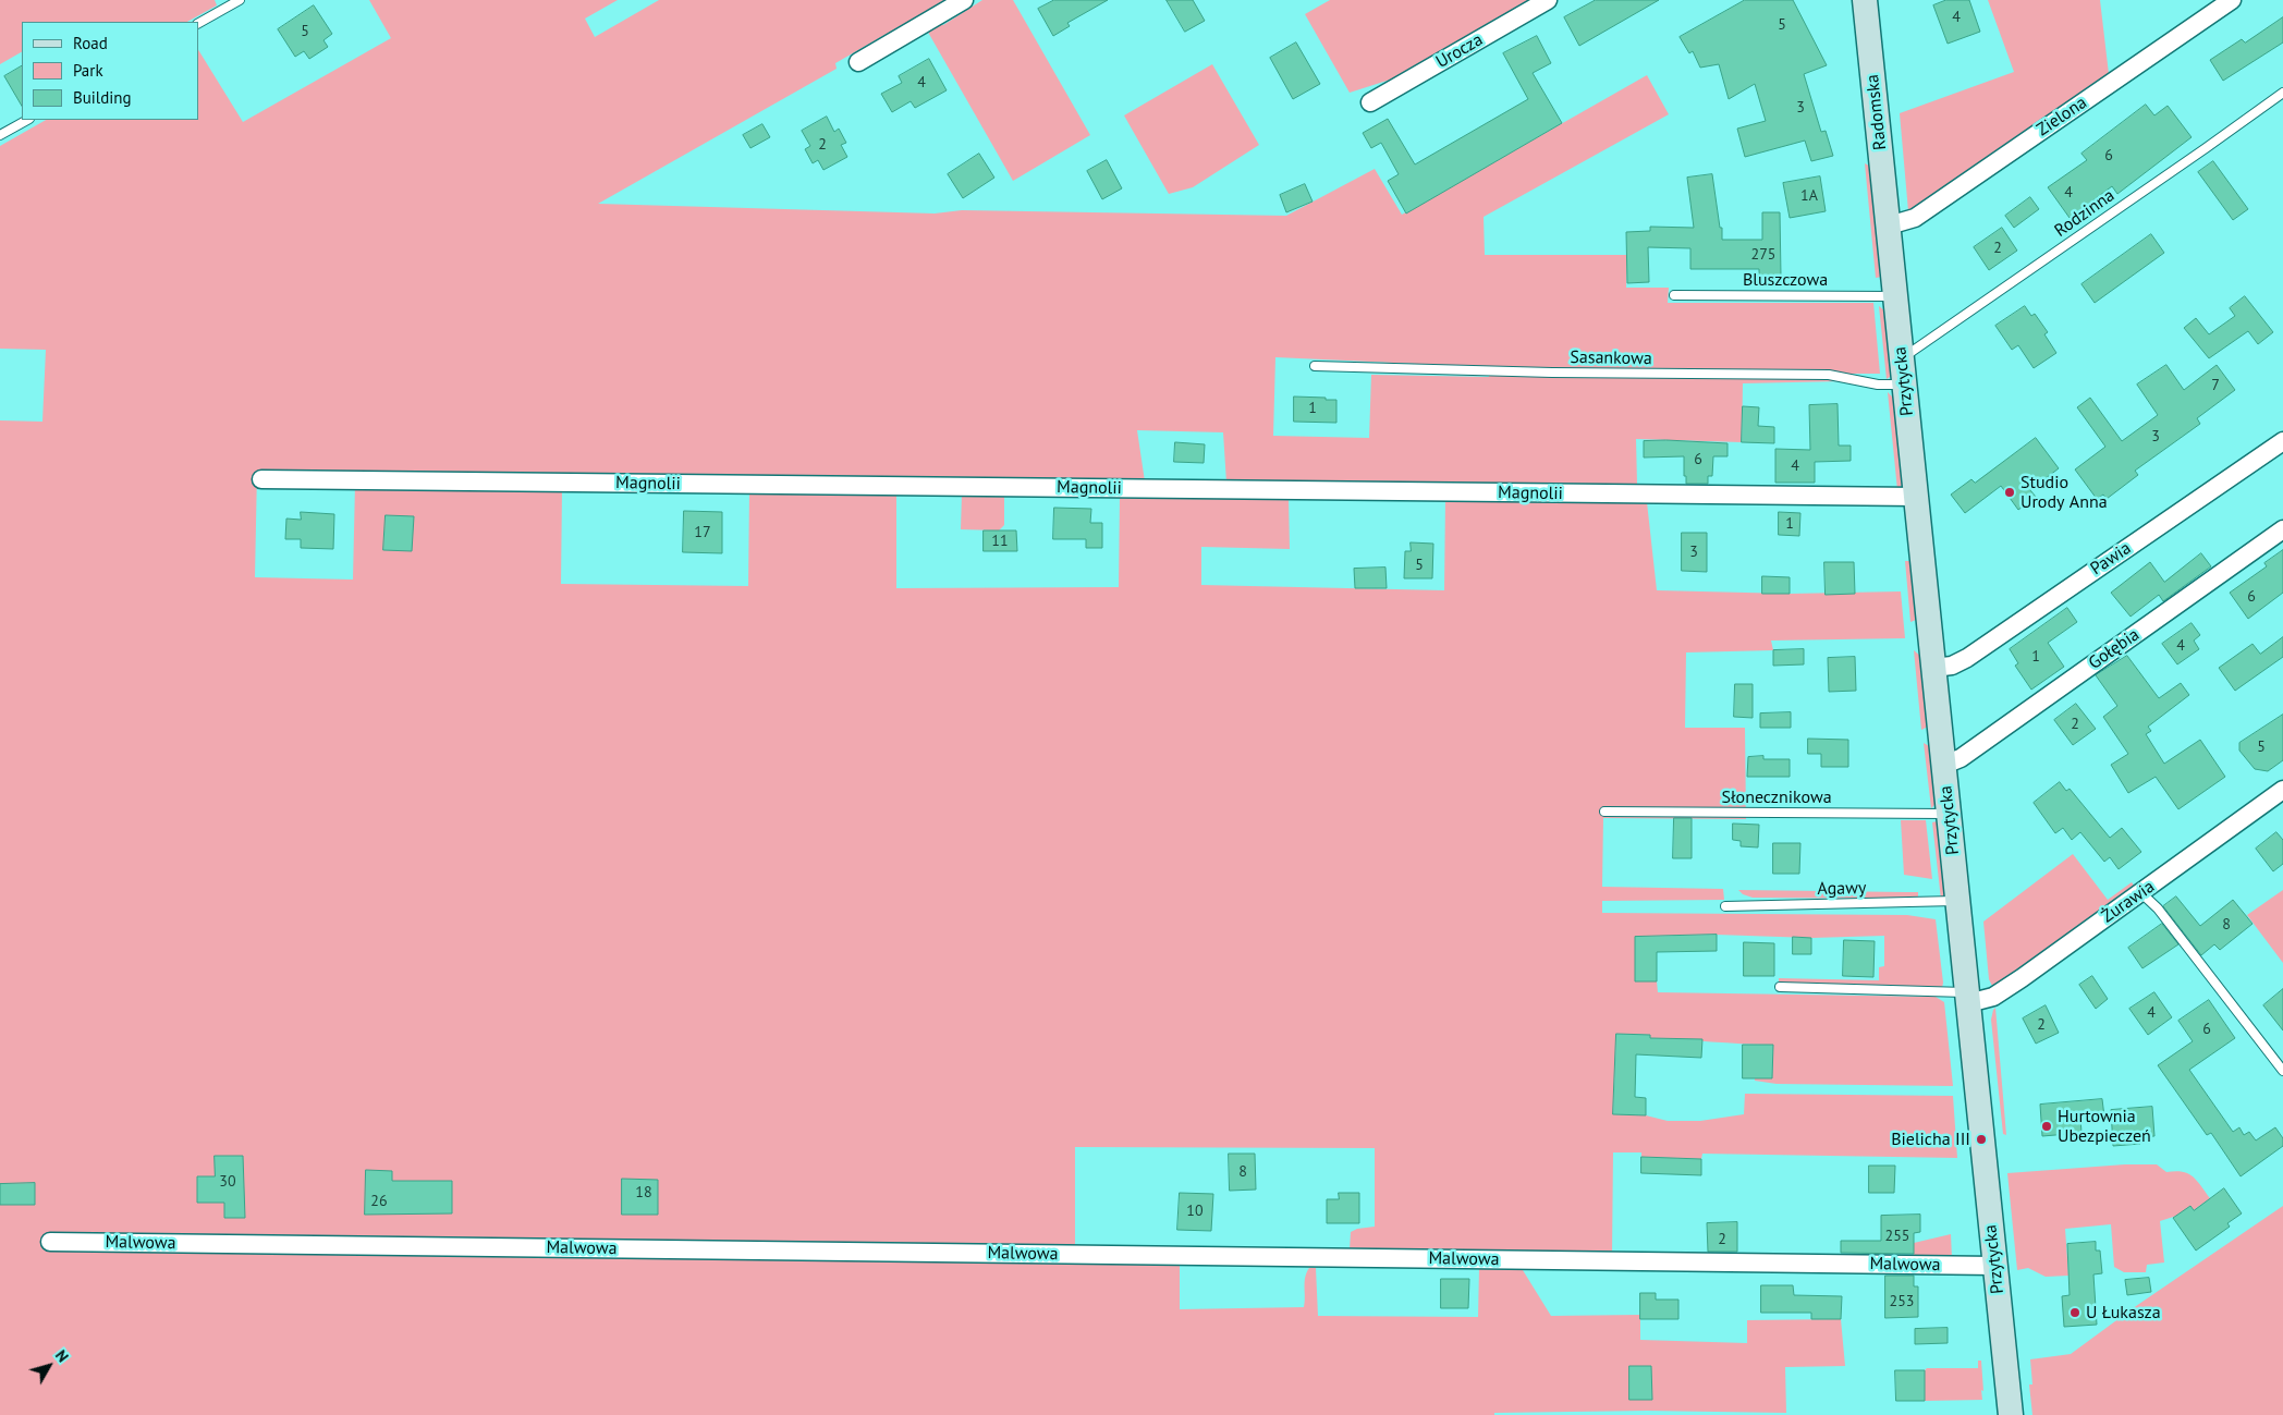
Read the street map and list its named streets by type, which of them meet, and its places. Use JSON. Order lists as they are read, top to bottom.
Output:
{
  "streets": {
    "main road": ["Radomska", "Przytycka"],
    "street": [
      "Urocza",
      "Zielona",
      "Magnolii",
      "Pawia",
      "Gołębia",
      "Żurawia",
      "Malwowa"
    ],
    "lane": [
      "Rodzinna",
      "Bluszczowa",
      "Sasankowa",
      "Słonecznikowa",
      "Agawy"
    ]
  },
  "crossings": [
    ["Radomska", "Zielona"],
    ["Radomska", "Przytycka"],
    ["Zielona", "Przytycka"],
    ["Rodzinna", "Przytycka"],
    ["Bluszczowa", "Przytycka"],
    ["Sasankowa", "Przytycka"],
    ["Przytycka", "Magnolii"],
    ["Przytycka", "Pawia"],
    ["Przytycka", "Gołębia"],
    ["Przytycka", "Słonecznikowa"],
    ["Przytycka", "Agawy"],
    ["Przytycka", "Żurawia"],
    ["Przytycka", "Malwowa"]
  ],
  "places": [
    "Studio Urody Anna",
    "Hurtownia Ubezpieczeń",
    "Bielicha III",
    "U Łukasza"
  ],
  "house_numbers": [
    "4",
    "5",
    "5",
    "4",
    "3",
    "2",
    "6",
    "4",
    "1A",
    "2",
    "275",
    "7",
    "1",
    "3",
    "6",
    "4",
    "1",
    "17",
    "11",
    "3",
    "5",
    "6",
    "4",
    "1",
    "2",
    "5",
    "8",
    "4",
    "2",
    "6",
    "8",
    "30",
    "18",
    "26",
    "10",
    "255",
    "2",
    "253"
  ],
  "legend": ["Road", "Park", "Building"],
  "north": "top right"
}
